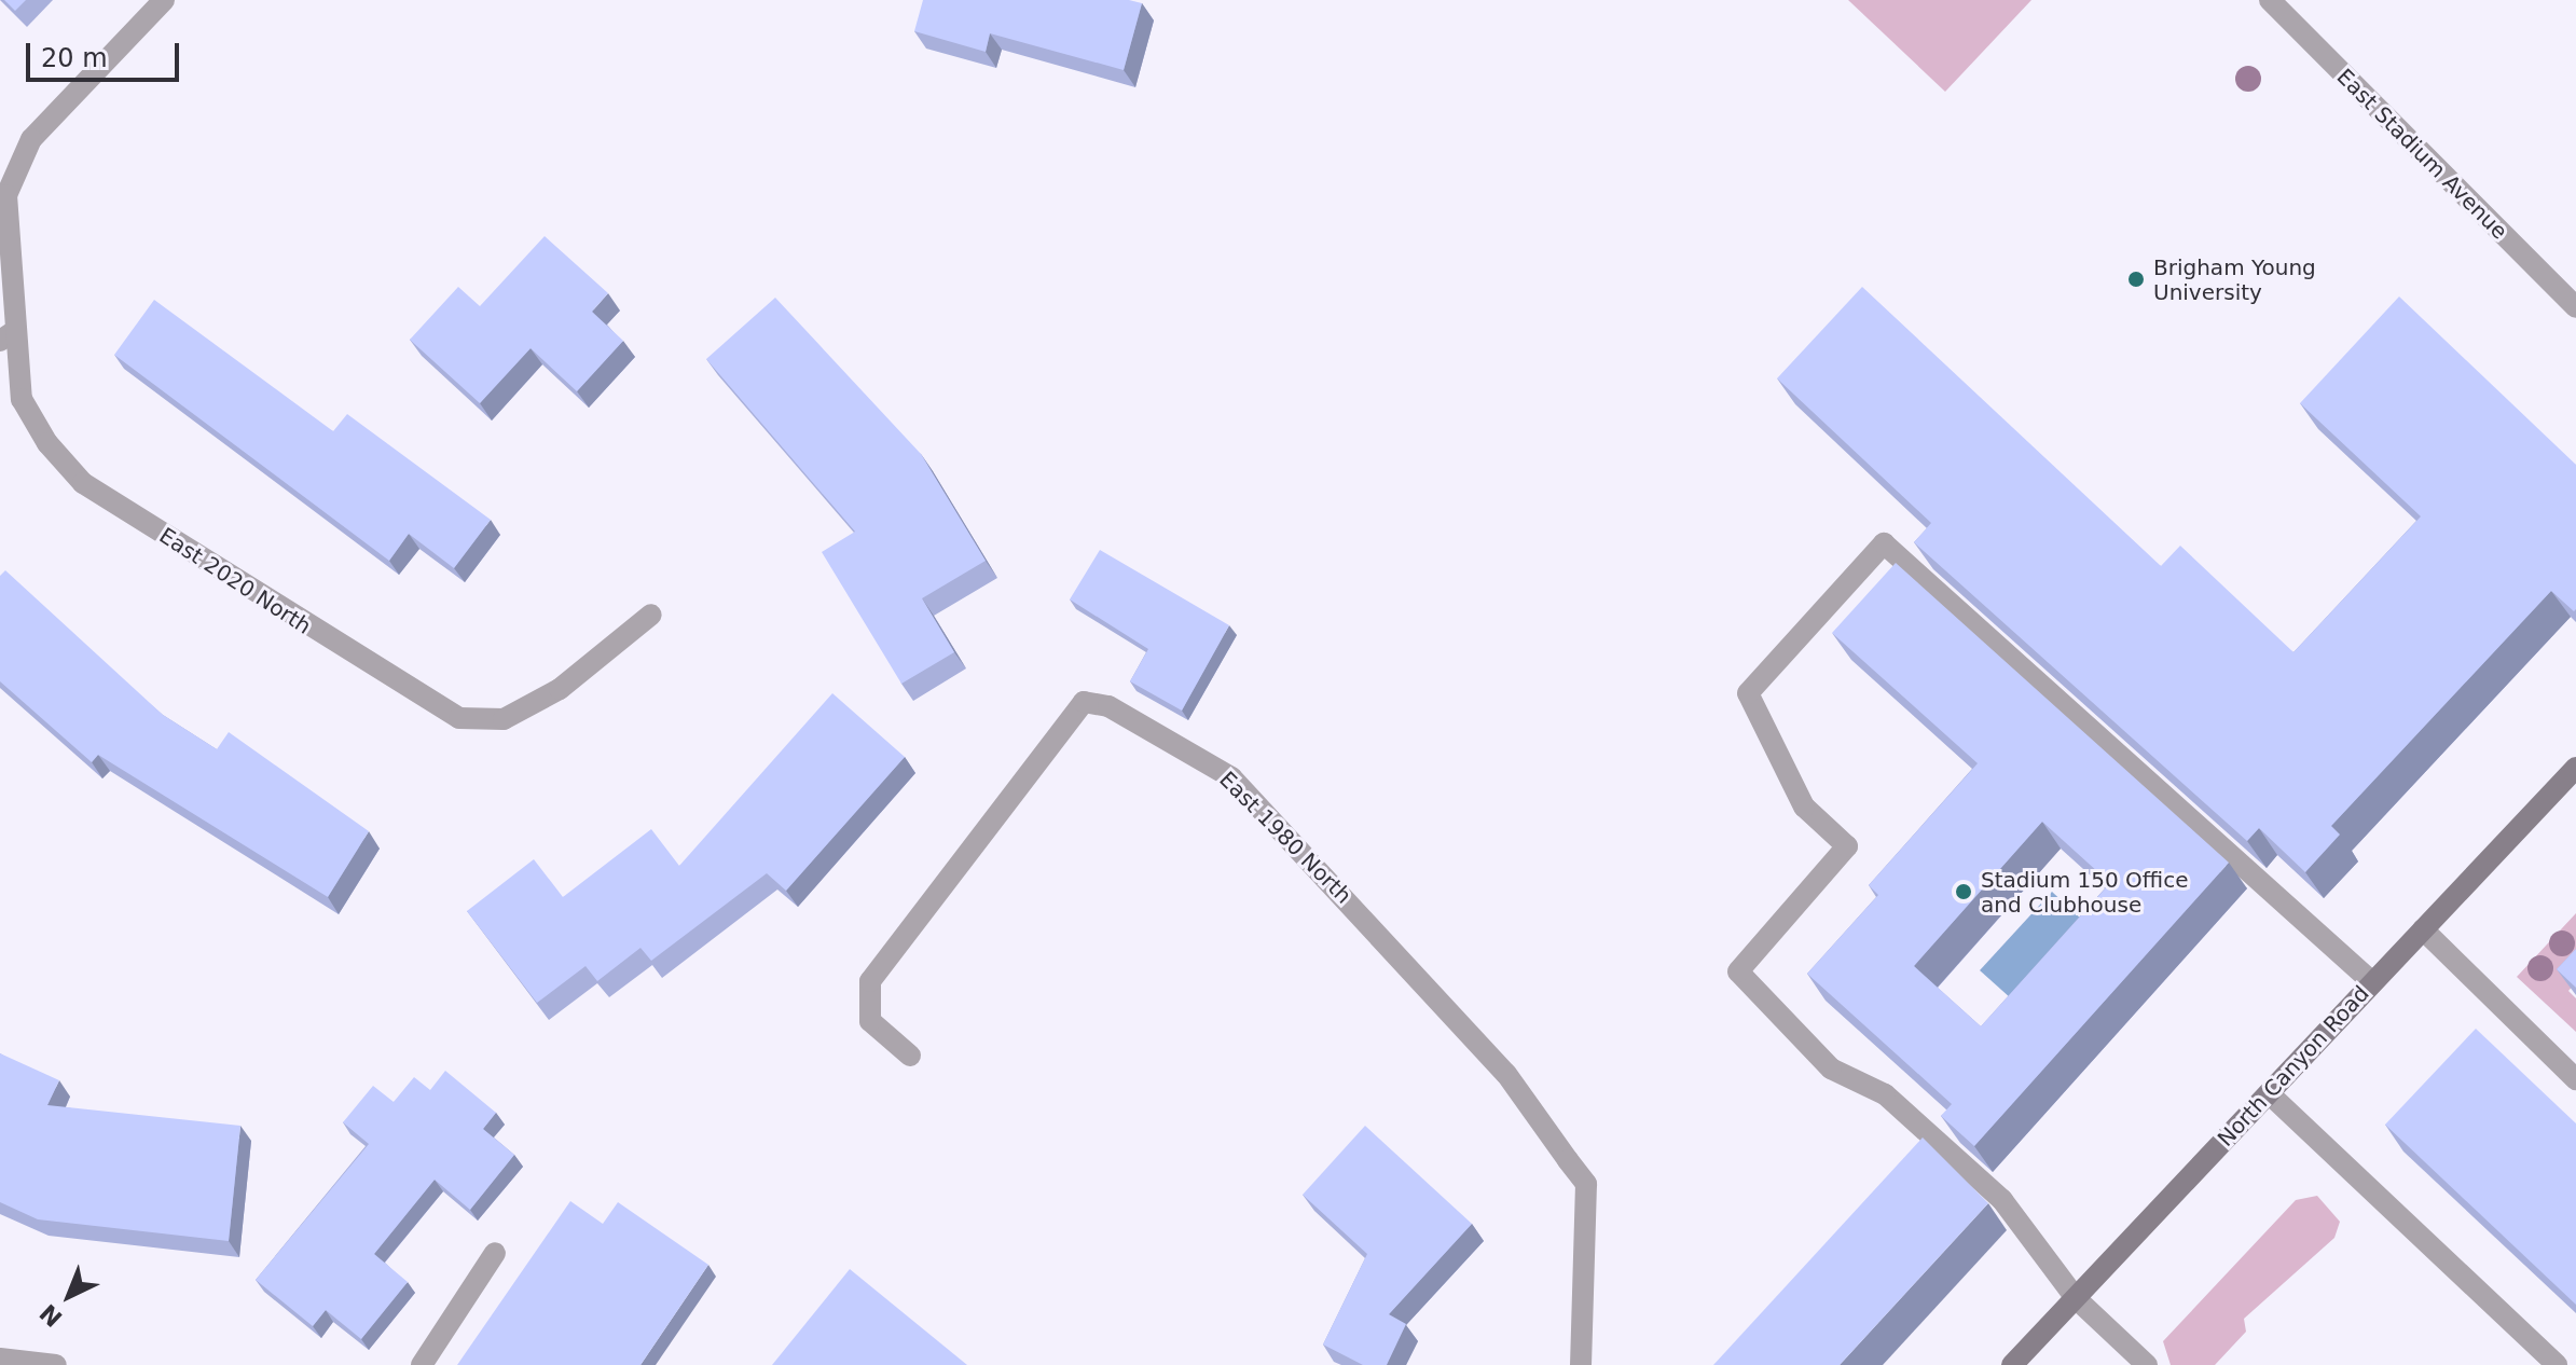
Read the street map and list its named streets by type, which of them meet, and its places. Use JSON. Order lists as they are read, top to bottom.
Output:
{
  "streets": {
    "main road": ["North Canyon Road"],
    "street": ["East Stadium Avenue", "East 2020 North", "East 1980 North"]
  },
  "places": ["Brigham Young University", "Stadium 150 Office and Clubhouse"],
  "scale_bar": "20 m",
  "north": "bottom left"
}
